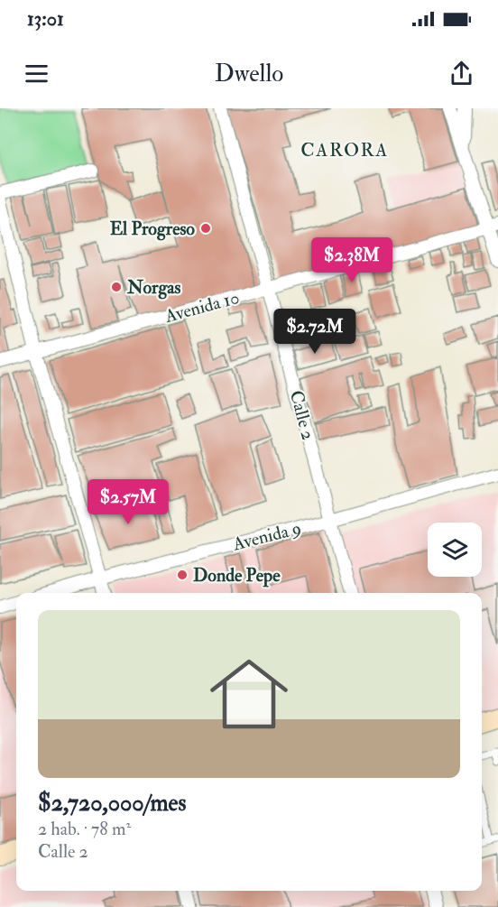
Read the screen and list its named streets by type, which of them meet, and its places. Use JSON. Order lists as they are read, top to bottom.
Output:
{
  "streets": {
    "street": ["Avenida 10", "Calle 2", "Avenida 9"]
  },
  "crossings": [
    ["Avenida 10", "Calle 2"],
    ["Calle 2", "Avenida 9"]
  ],
  "districts": ["CARORA"],
  "places": ["El Progreso", "Norgas", "Donde Pepe"],
  "page": {
    "status": "13:01",
    "header": "Dwello",
    "price": ["$2.38M", "$2.72M", "$2.57M"],
    "list": [
      {
        "name": "$2,720,000/mes",
        "note": "2 hab. · 78 m² · Calle 2"
      }
    ]
  }
}
